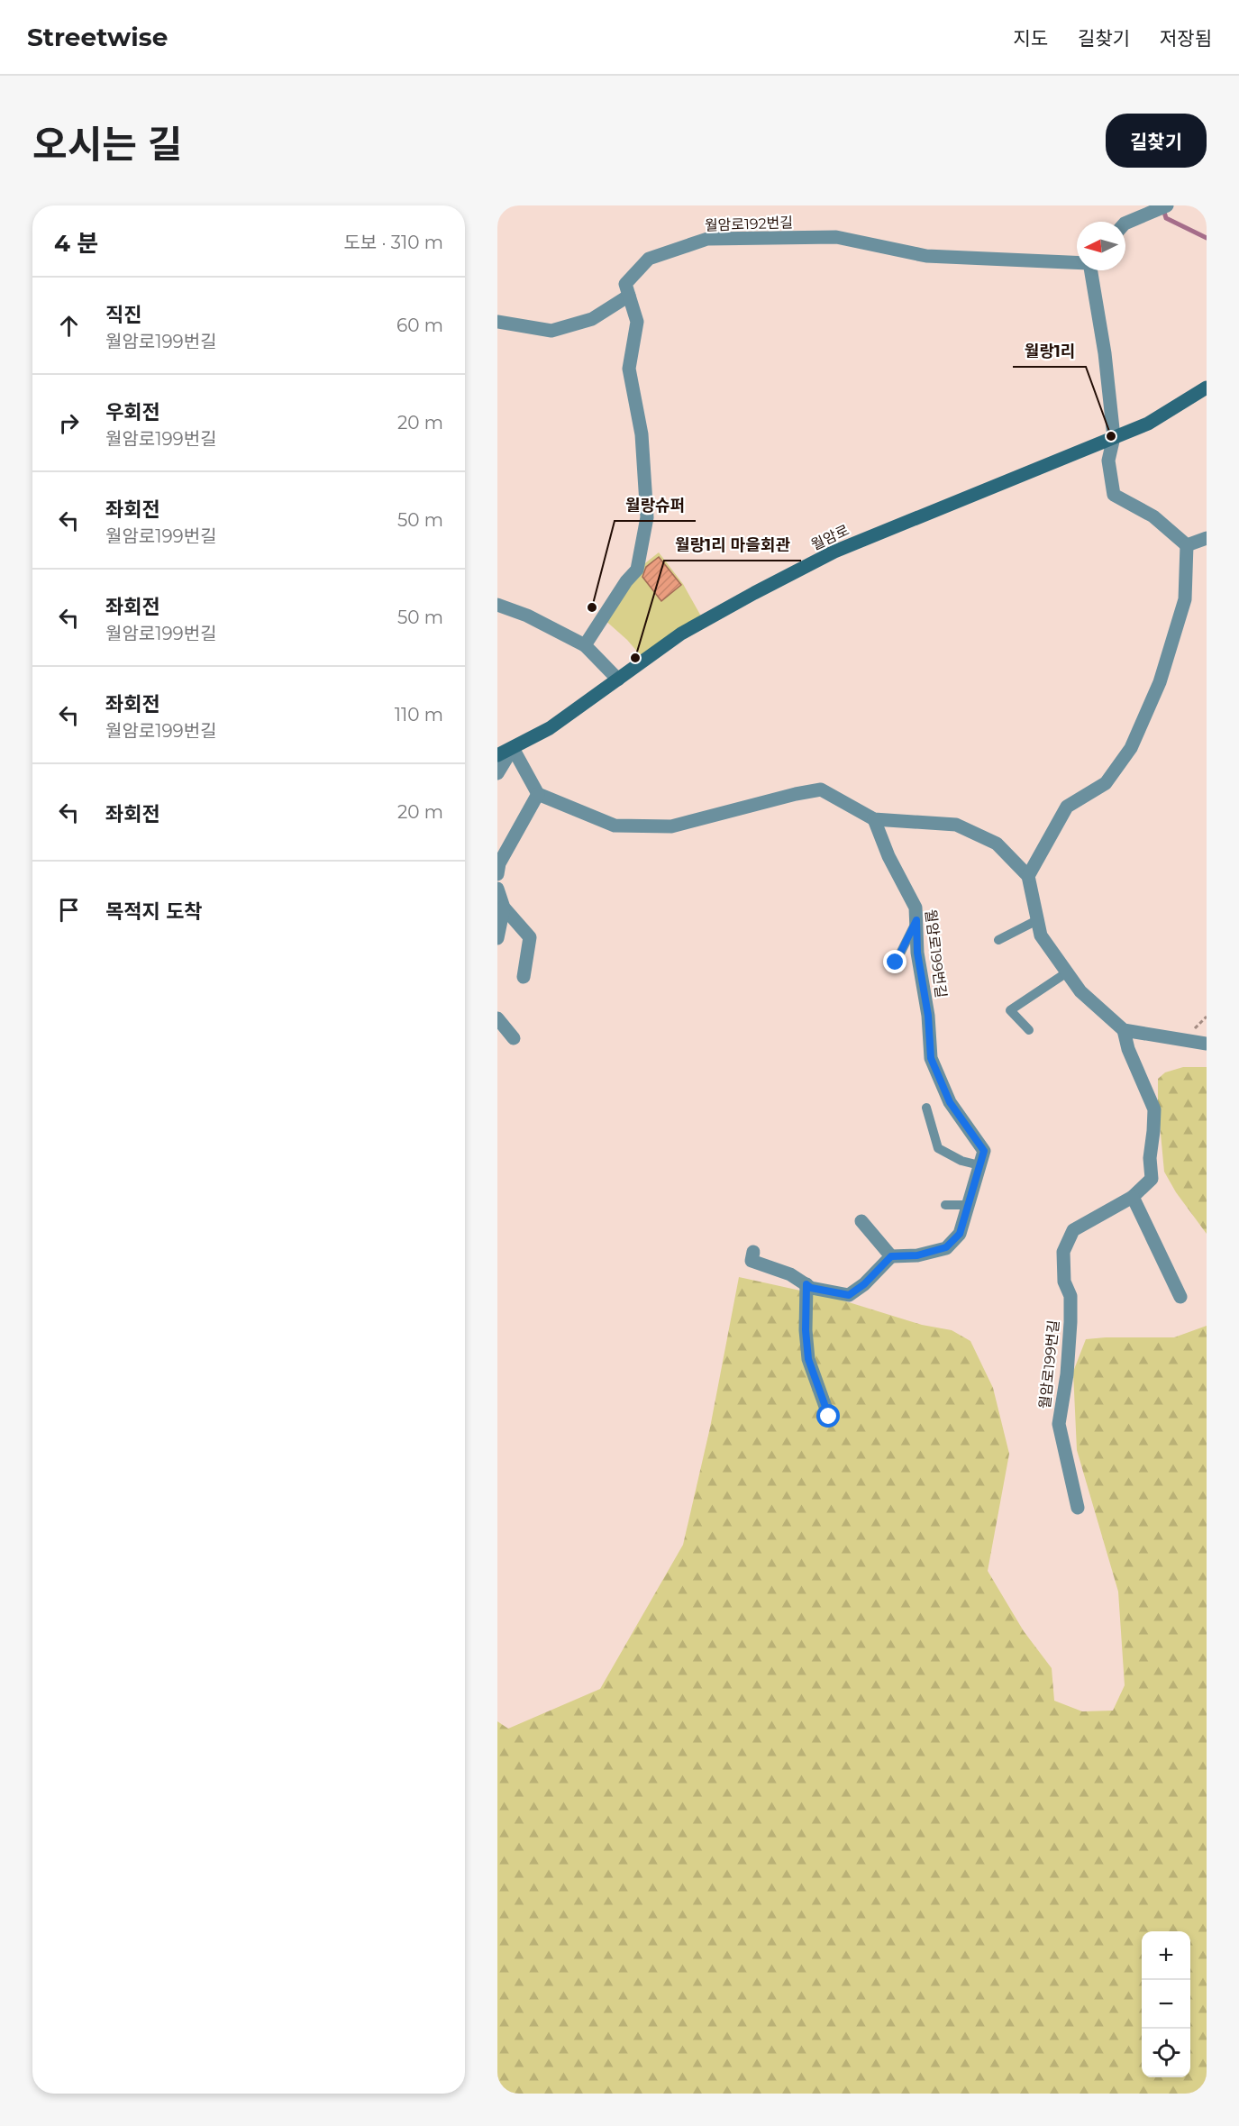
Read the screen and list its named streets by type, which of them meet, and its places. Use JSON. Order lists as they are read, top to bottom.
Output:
{
  "streets": {
    "street": ["월암로192번길", "월암로", "월암로199번길"]
  },
  "places": ["월랑1리", "월랑슈퍼", "월랑1리 마을회관"],
  "north": "left",
  "page": {
    "header": "Streetwise",
    "nav": ["지도", "길찾기", "저장됨"],
    "title": "오시는 길",
    "buttons": "길찾기",
    "heading": ["4 분", "도보 · 310 m"],
    "list": [
      ["직진", "월암로199번길", "60 m"],
      ["우회전", "월암로199번길", "20 m"],
      ["좌회전", "월암로199번길", "50 m"],
      ["좌회전", "월암로199번길", "50 m"],
      ["좌회전", "월암로199번길", "110 m"],
      ["좌회전", "20 m"],
      "목적지 도착"
    ],
    "map_buttons": ["+", "−"]
  }
}
